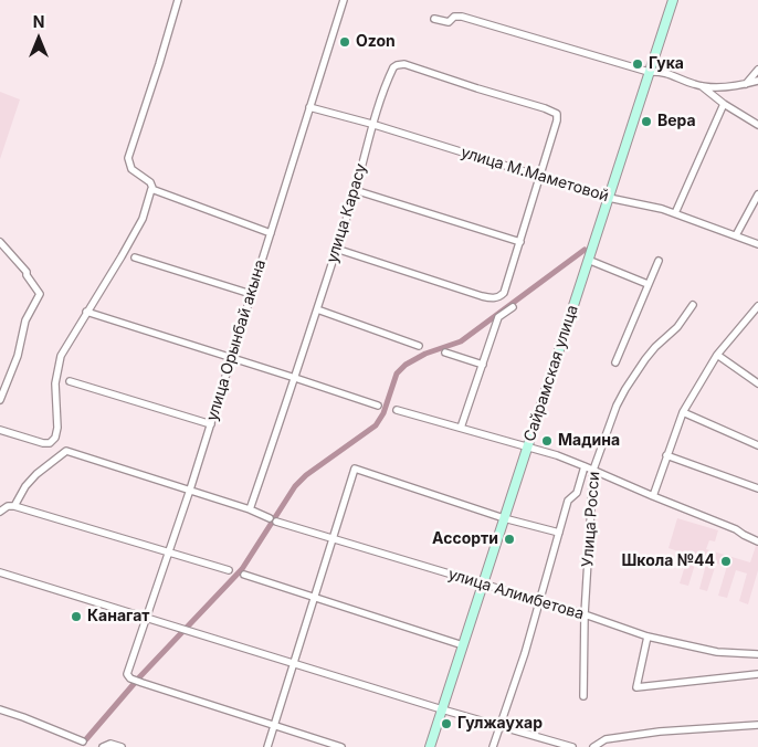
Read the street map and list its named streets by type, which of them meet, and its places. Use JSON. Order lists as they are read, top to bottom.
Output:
{
  "streets": {
    "main road": ["Сайрамская улица"],
    "street": [
      "улица М.Маметовой",
      "улица Карасу",
      "улица Орынбай акына",
      "Улица Росси",
      "улица Алимбетова"
    ]
  },
  "crossings": [
    ["улица М.Маметовой", "улица Карасу"],
    ["улица М.Маметовой", "улица Орынбай акына"],
    ["улица М.Маметовой", "Сайрамская улица"],
    ["улица Карасу", "улица Алимбетова"],
    ["улица Орынбай акына", "улица Алимбетова"],
    ["Сайрамская улица", "улица Алимбетова"],
    ["Улица Росси", "улица Алимбетова"]
  ],
  "places": [
    "Ozon",
    "Гука",
    "Вера",
    "Мадина",
    "Ассорти",
    "Школа №44",
    "Канагат",
    "Гулжаухар"
  ],
  "north": "top"
}
